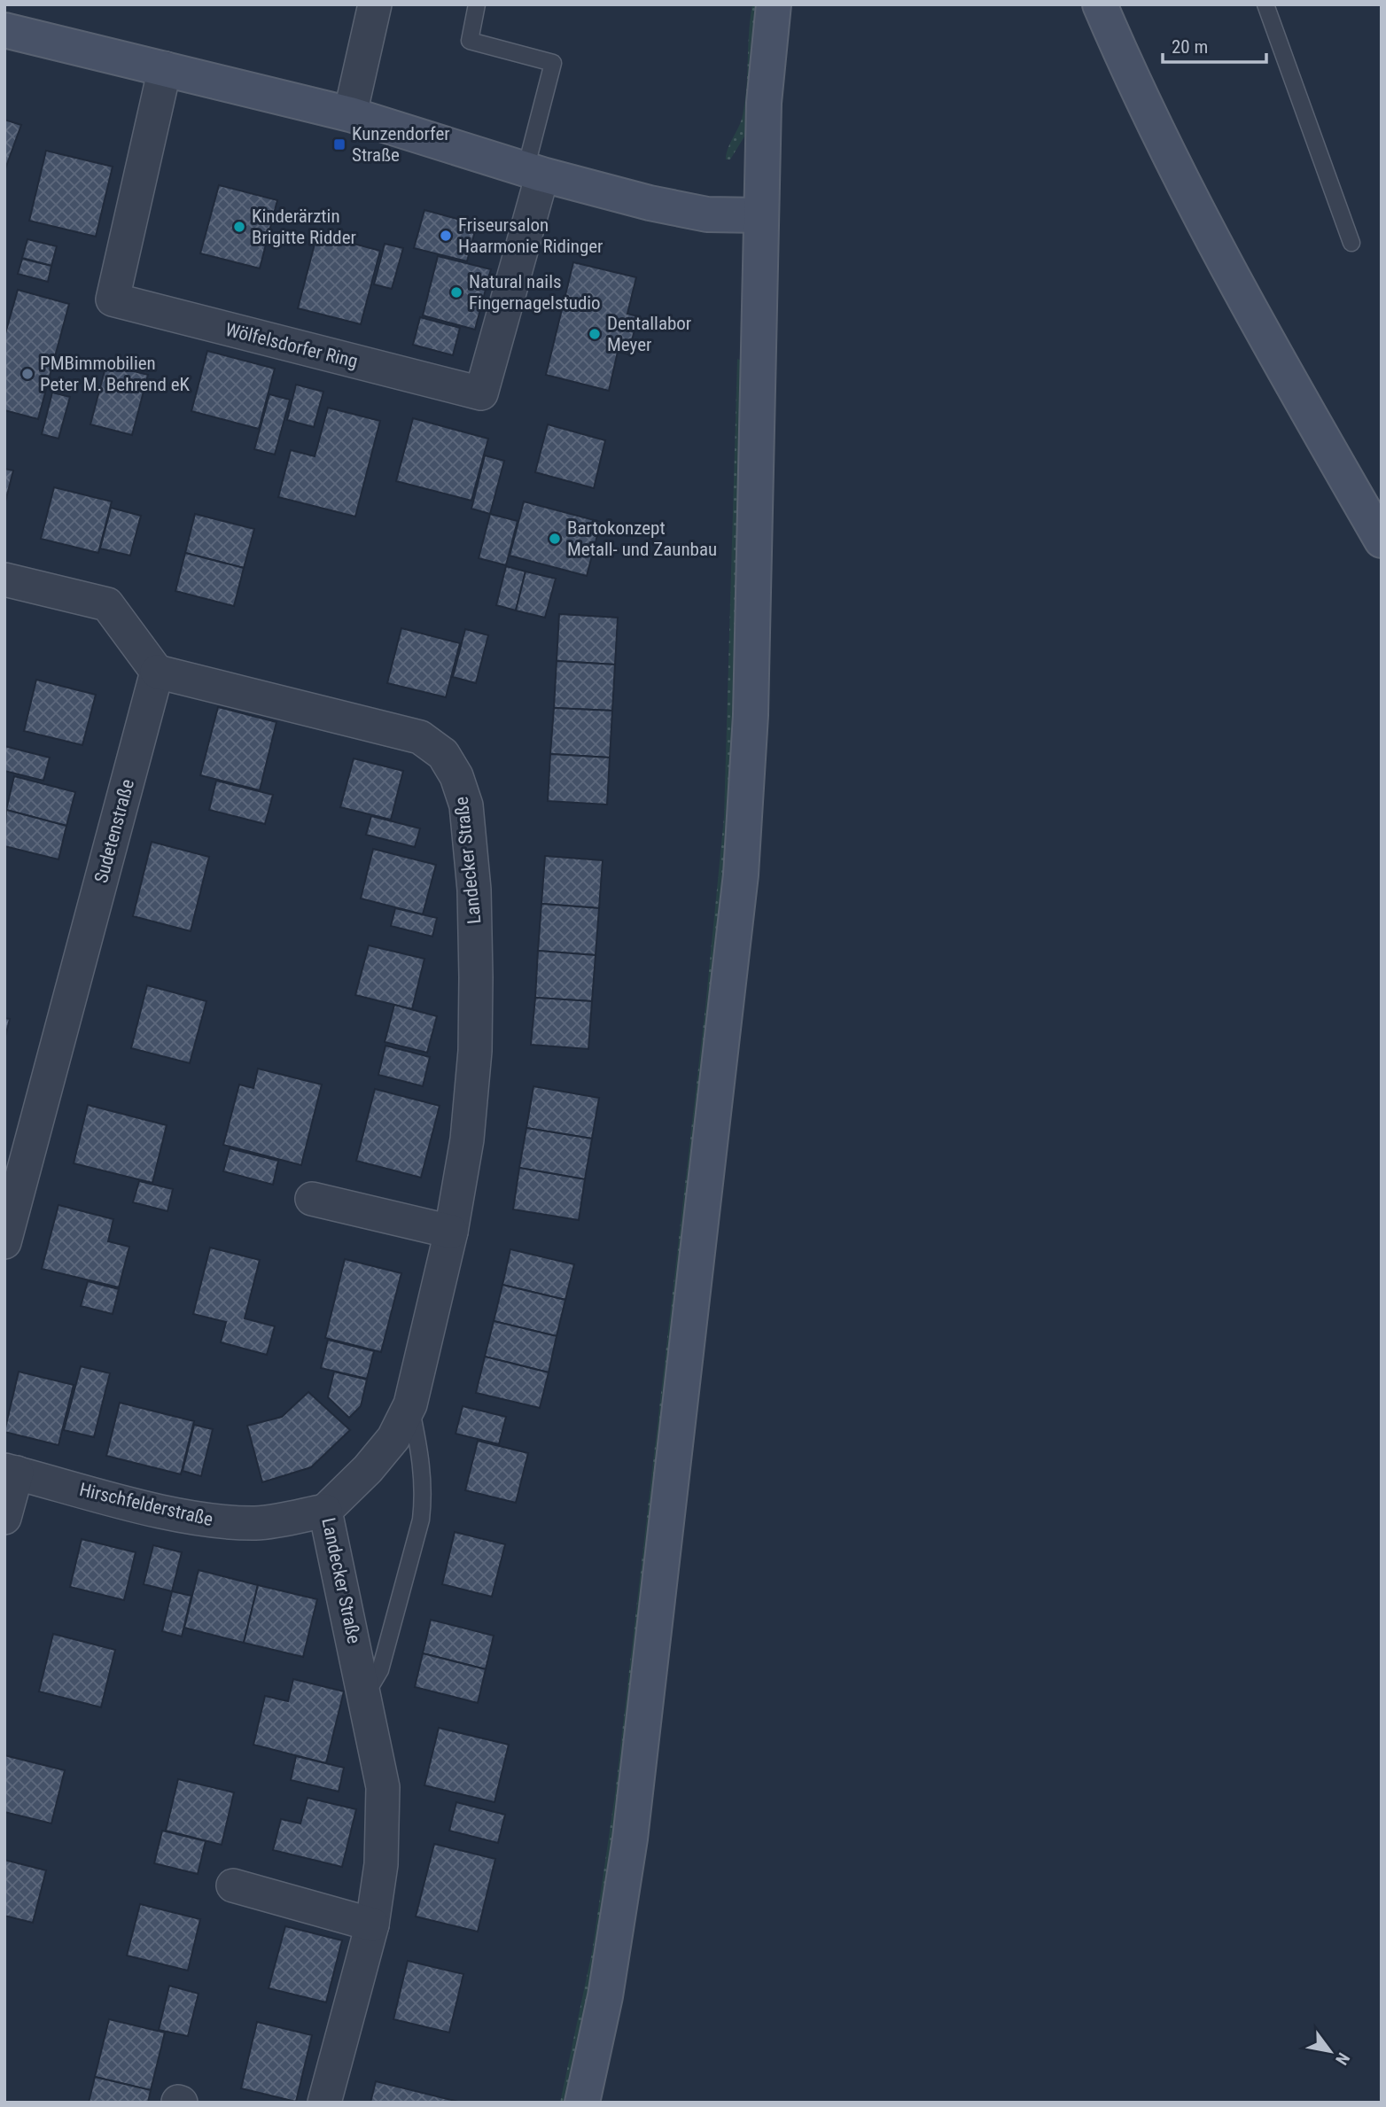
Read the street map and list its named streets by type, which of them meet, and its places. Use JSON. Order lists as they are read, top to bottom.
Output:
{
  "streets": {
    "street": [
      "Wölfelsdorfer Ring",
      "Sudetenstraße",
      "Landecker Straße",
      "Hirschfelderstraße"
    ]
  },
  "crossings": [
    ["Sudetenstraße", "Landecker Straße"],
    ["Landecker Straße", "Hirschfelderstraße"]
  ],
  "places": {
    "transit": ["Kunzendorfer Straße"],
    "other": [
      "Kinderärztin Brigitte Ridder",
      "Friseursalon Haarmonie Ridinger",
      "Natural nails Fingernagelstudio",
      "Dentallabor Meyer",
      "PMBimmobilien Peter M. Behrend eK",
      "Bartokonzept Metall- und Zaunbau"
    ]
  },
  "scale_bar": "20 m",
  "north": "bottom right"
}
